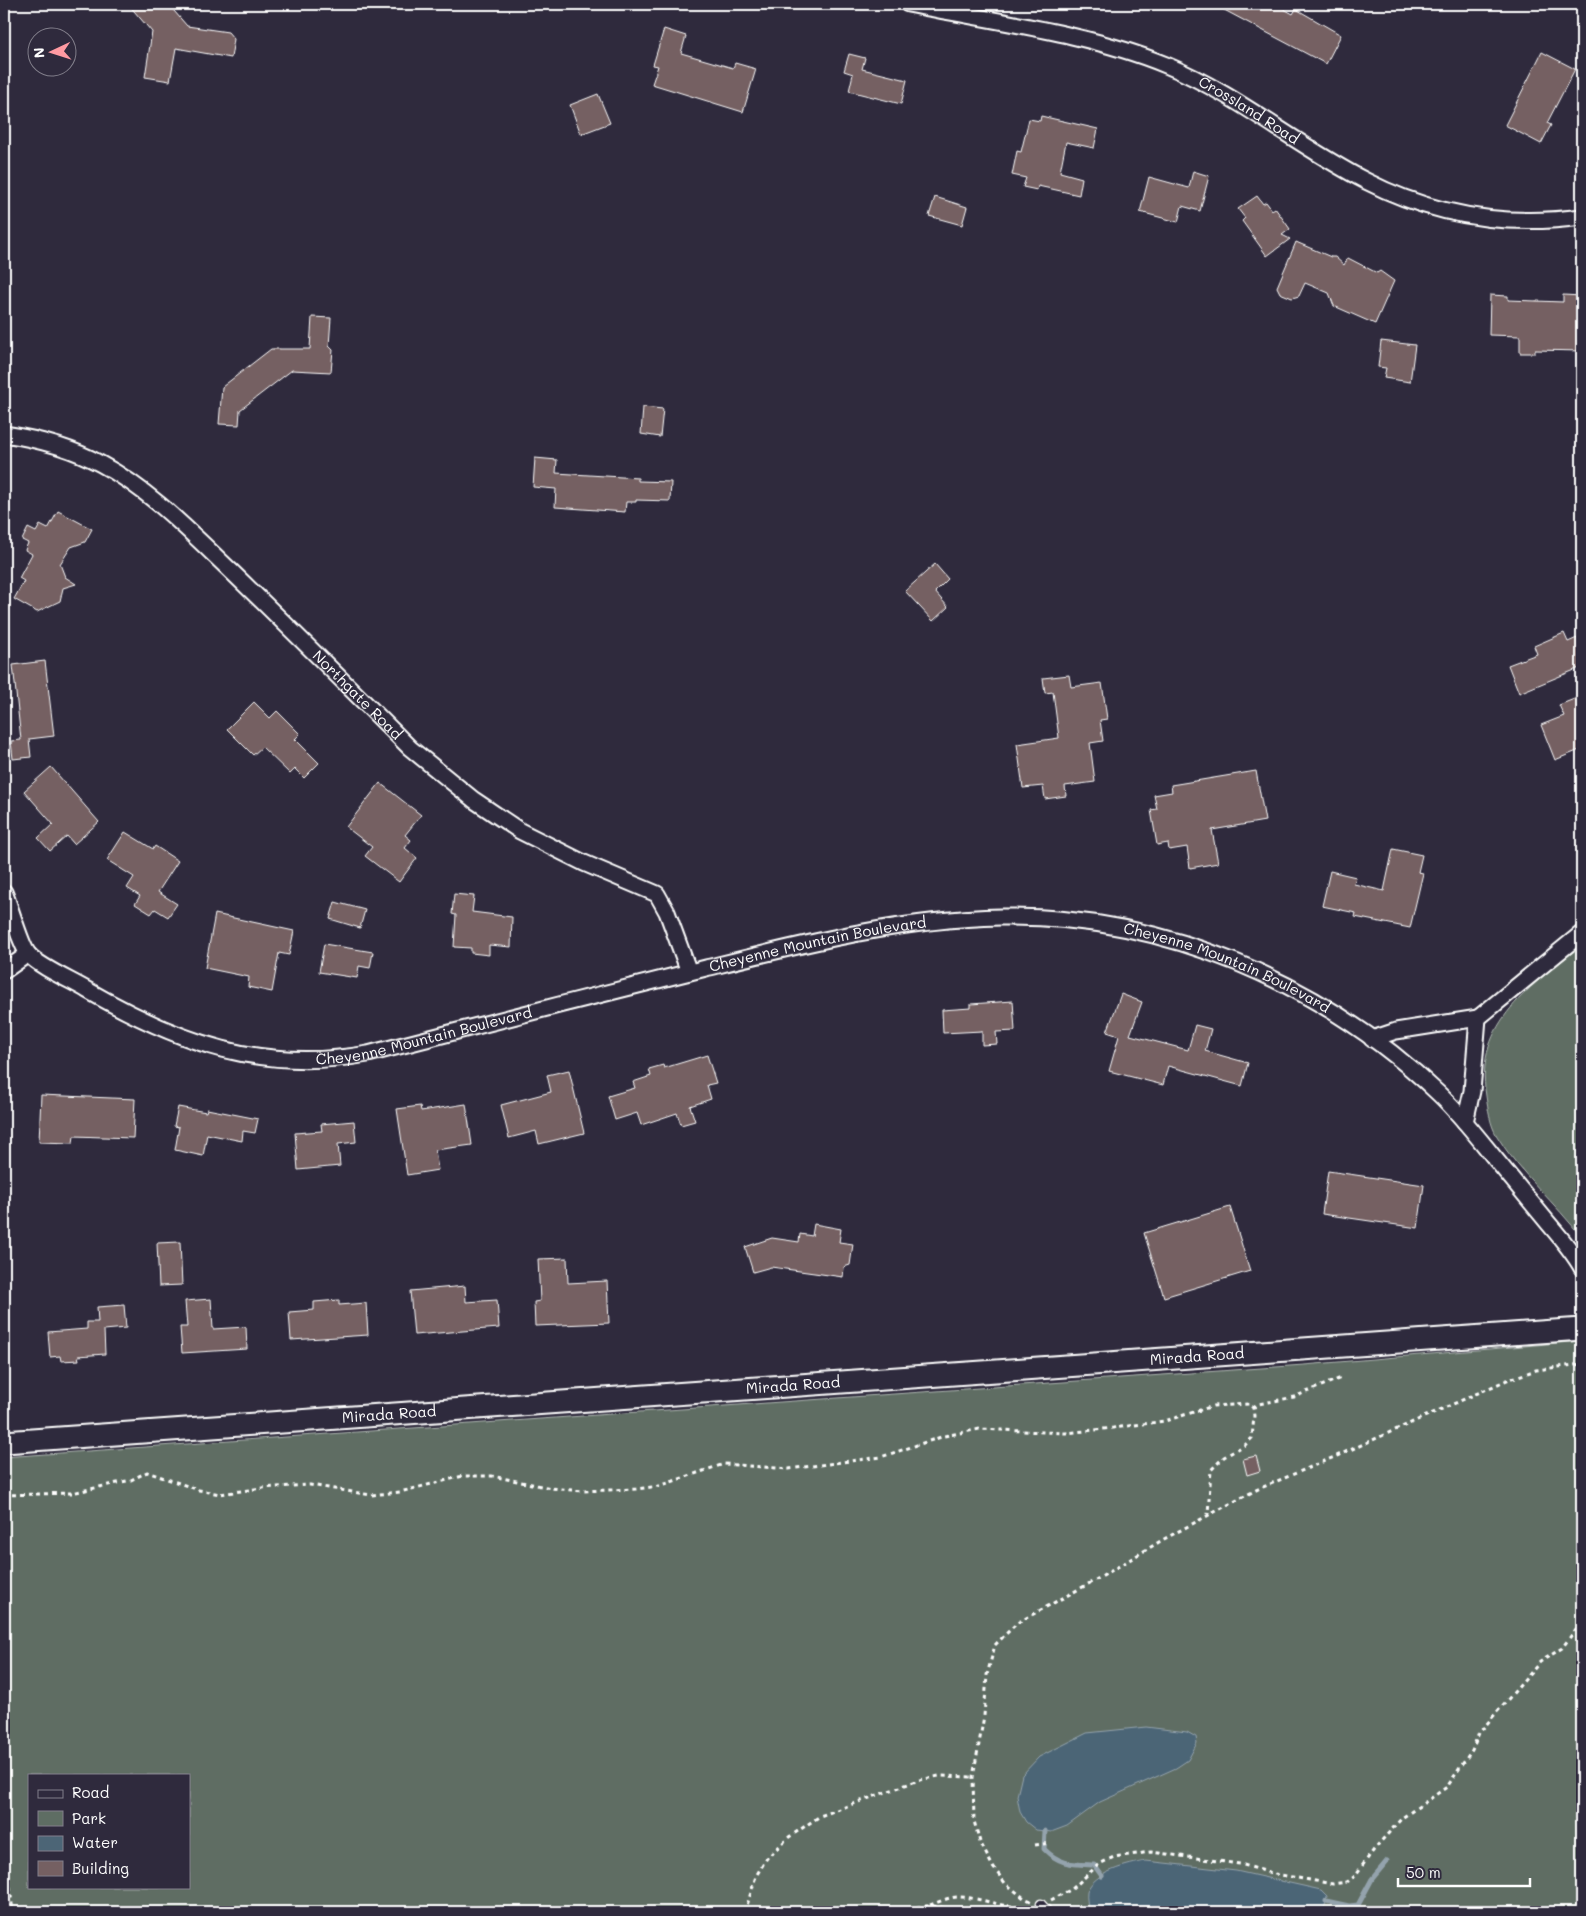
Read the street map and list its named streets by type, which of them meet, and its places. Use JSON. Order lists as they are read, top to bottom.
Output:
{
  "streets": {
    "street": [
      "Crossland Road",
      "Northgate Road",
      "Cheyenne Mountain Boulevard",
      "Mirada Road"
    ]
  },
  "crossings": [
    ["Northgate Road", "Cheyenne Mountain Boulevard"]
  ],
  "legend": [
    "Road",
    "Park",
    "Water",
    "Building"
  ],
  "scale_bar": "50 m",
  "north": "left"
}
